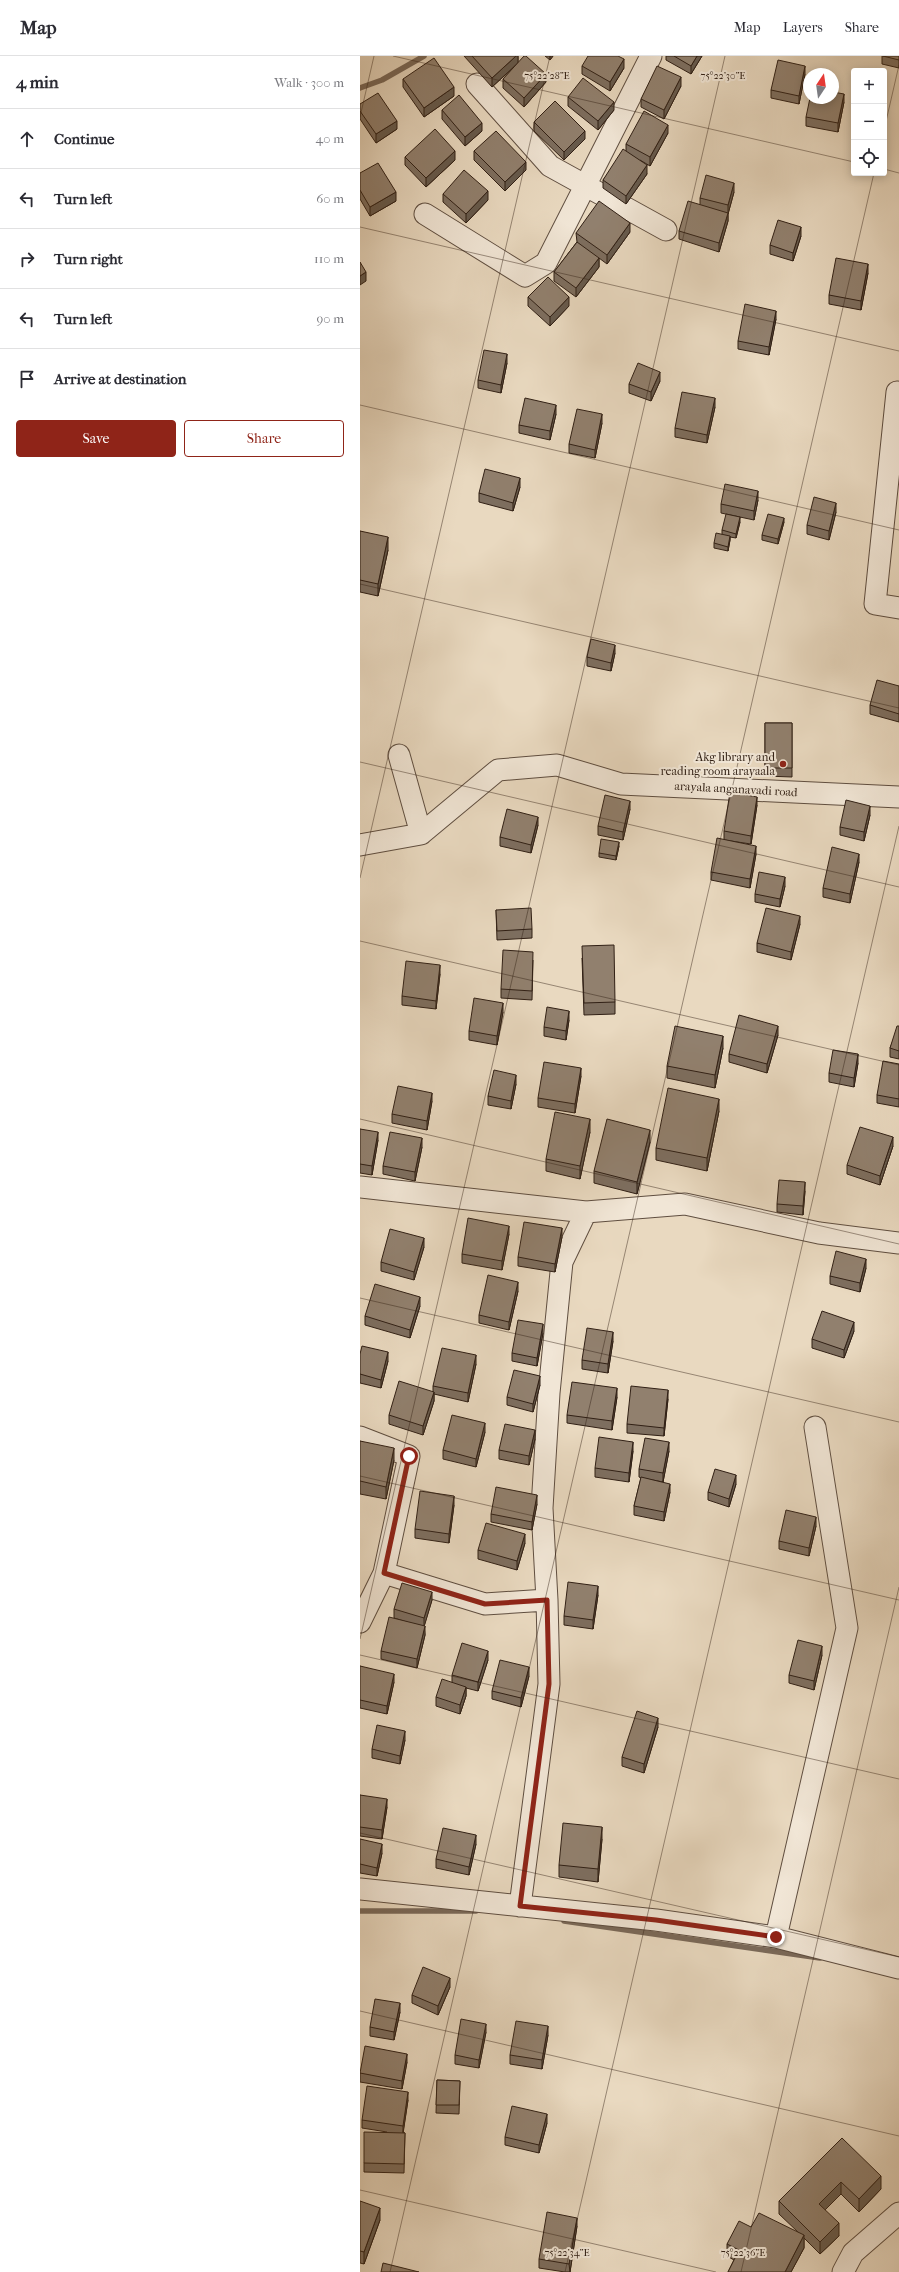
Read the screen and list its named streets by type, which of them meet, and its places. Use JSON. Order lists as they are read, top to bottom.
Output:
{
  "streets": {
    "street": ["arayala anganavadi road"]
  },
  "places": ["Akg library and reading room arayaala"],
  "north": "top",
  "page": {
    "header": "Map",
    "nav": ["Map", "Layers", "Share"],
    "heading": ["4 min", "Walk · 300 m"],
    "map_buttons": ["+", "−"],
    "list": [
      ["Continue", "40 m"],
      ["Turn left", "60 m"],
      ["Turn right", "110 m"],
      ["Turn left", "90 m"],
      "Arrive at destination"
    ],
    "buttons": ["Save", "Share"]
  },
  "coordinates": [
    "75°22'28\"E",
    "75°22'30\"E",
    "75°22'34\"E",
    "75°22'36\"E"
  ]
}
